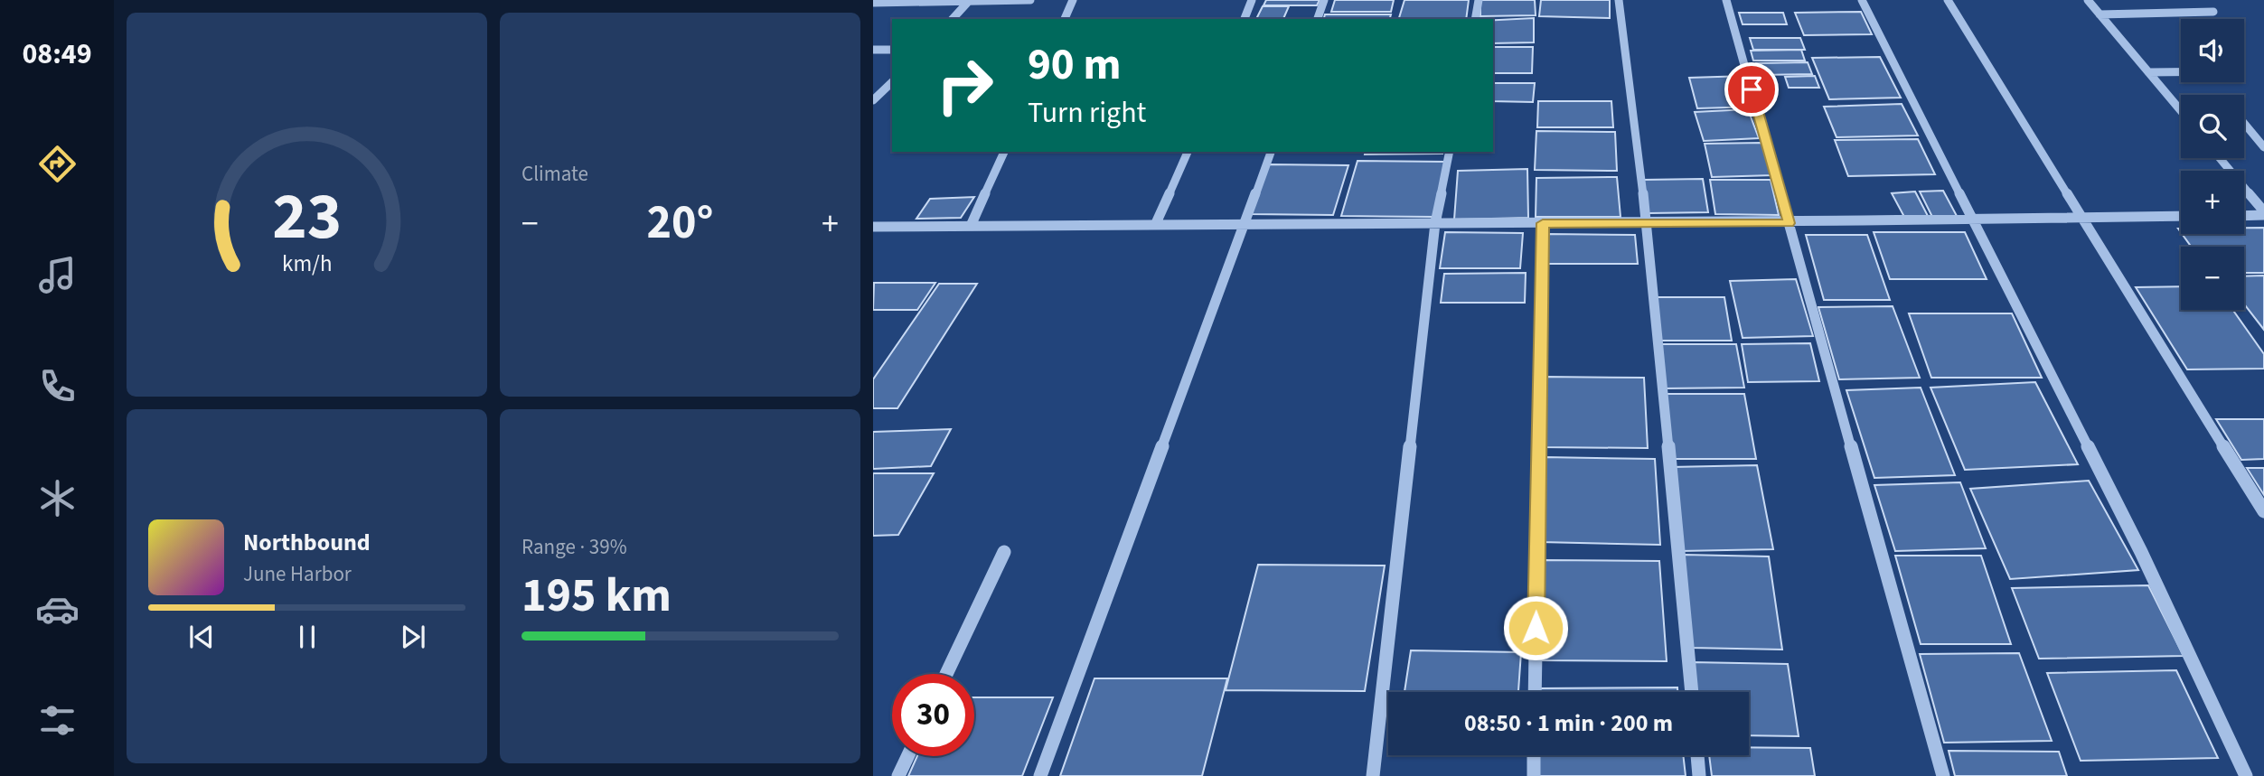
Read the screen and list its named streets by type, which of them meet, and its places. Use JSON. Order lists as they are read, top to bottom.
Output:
{
  "page": {
    "tabs": "08:49",
    "tile": [
      "Climate",
      ["Range · 39%", "195 km"]
    ],
    "map_buttons": ["+", "−"],
    "turn": ["90 m", "Turn right"],
    "heat": ["−", "20°", "+"],
    "song": ["Northbound", "June Harbor"],
    "limit": "30",
    "trip": "08:50 · 1 min · 200 m",
    "gauge": ["23", "km/h"]
  }
}
